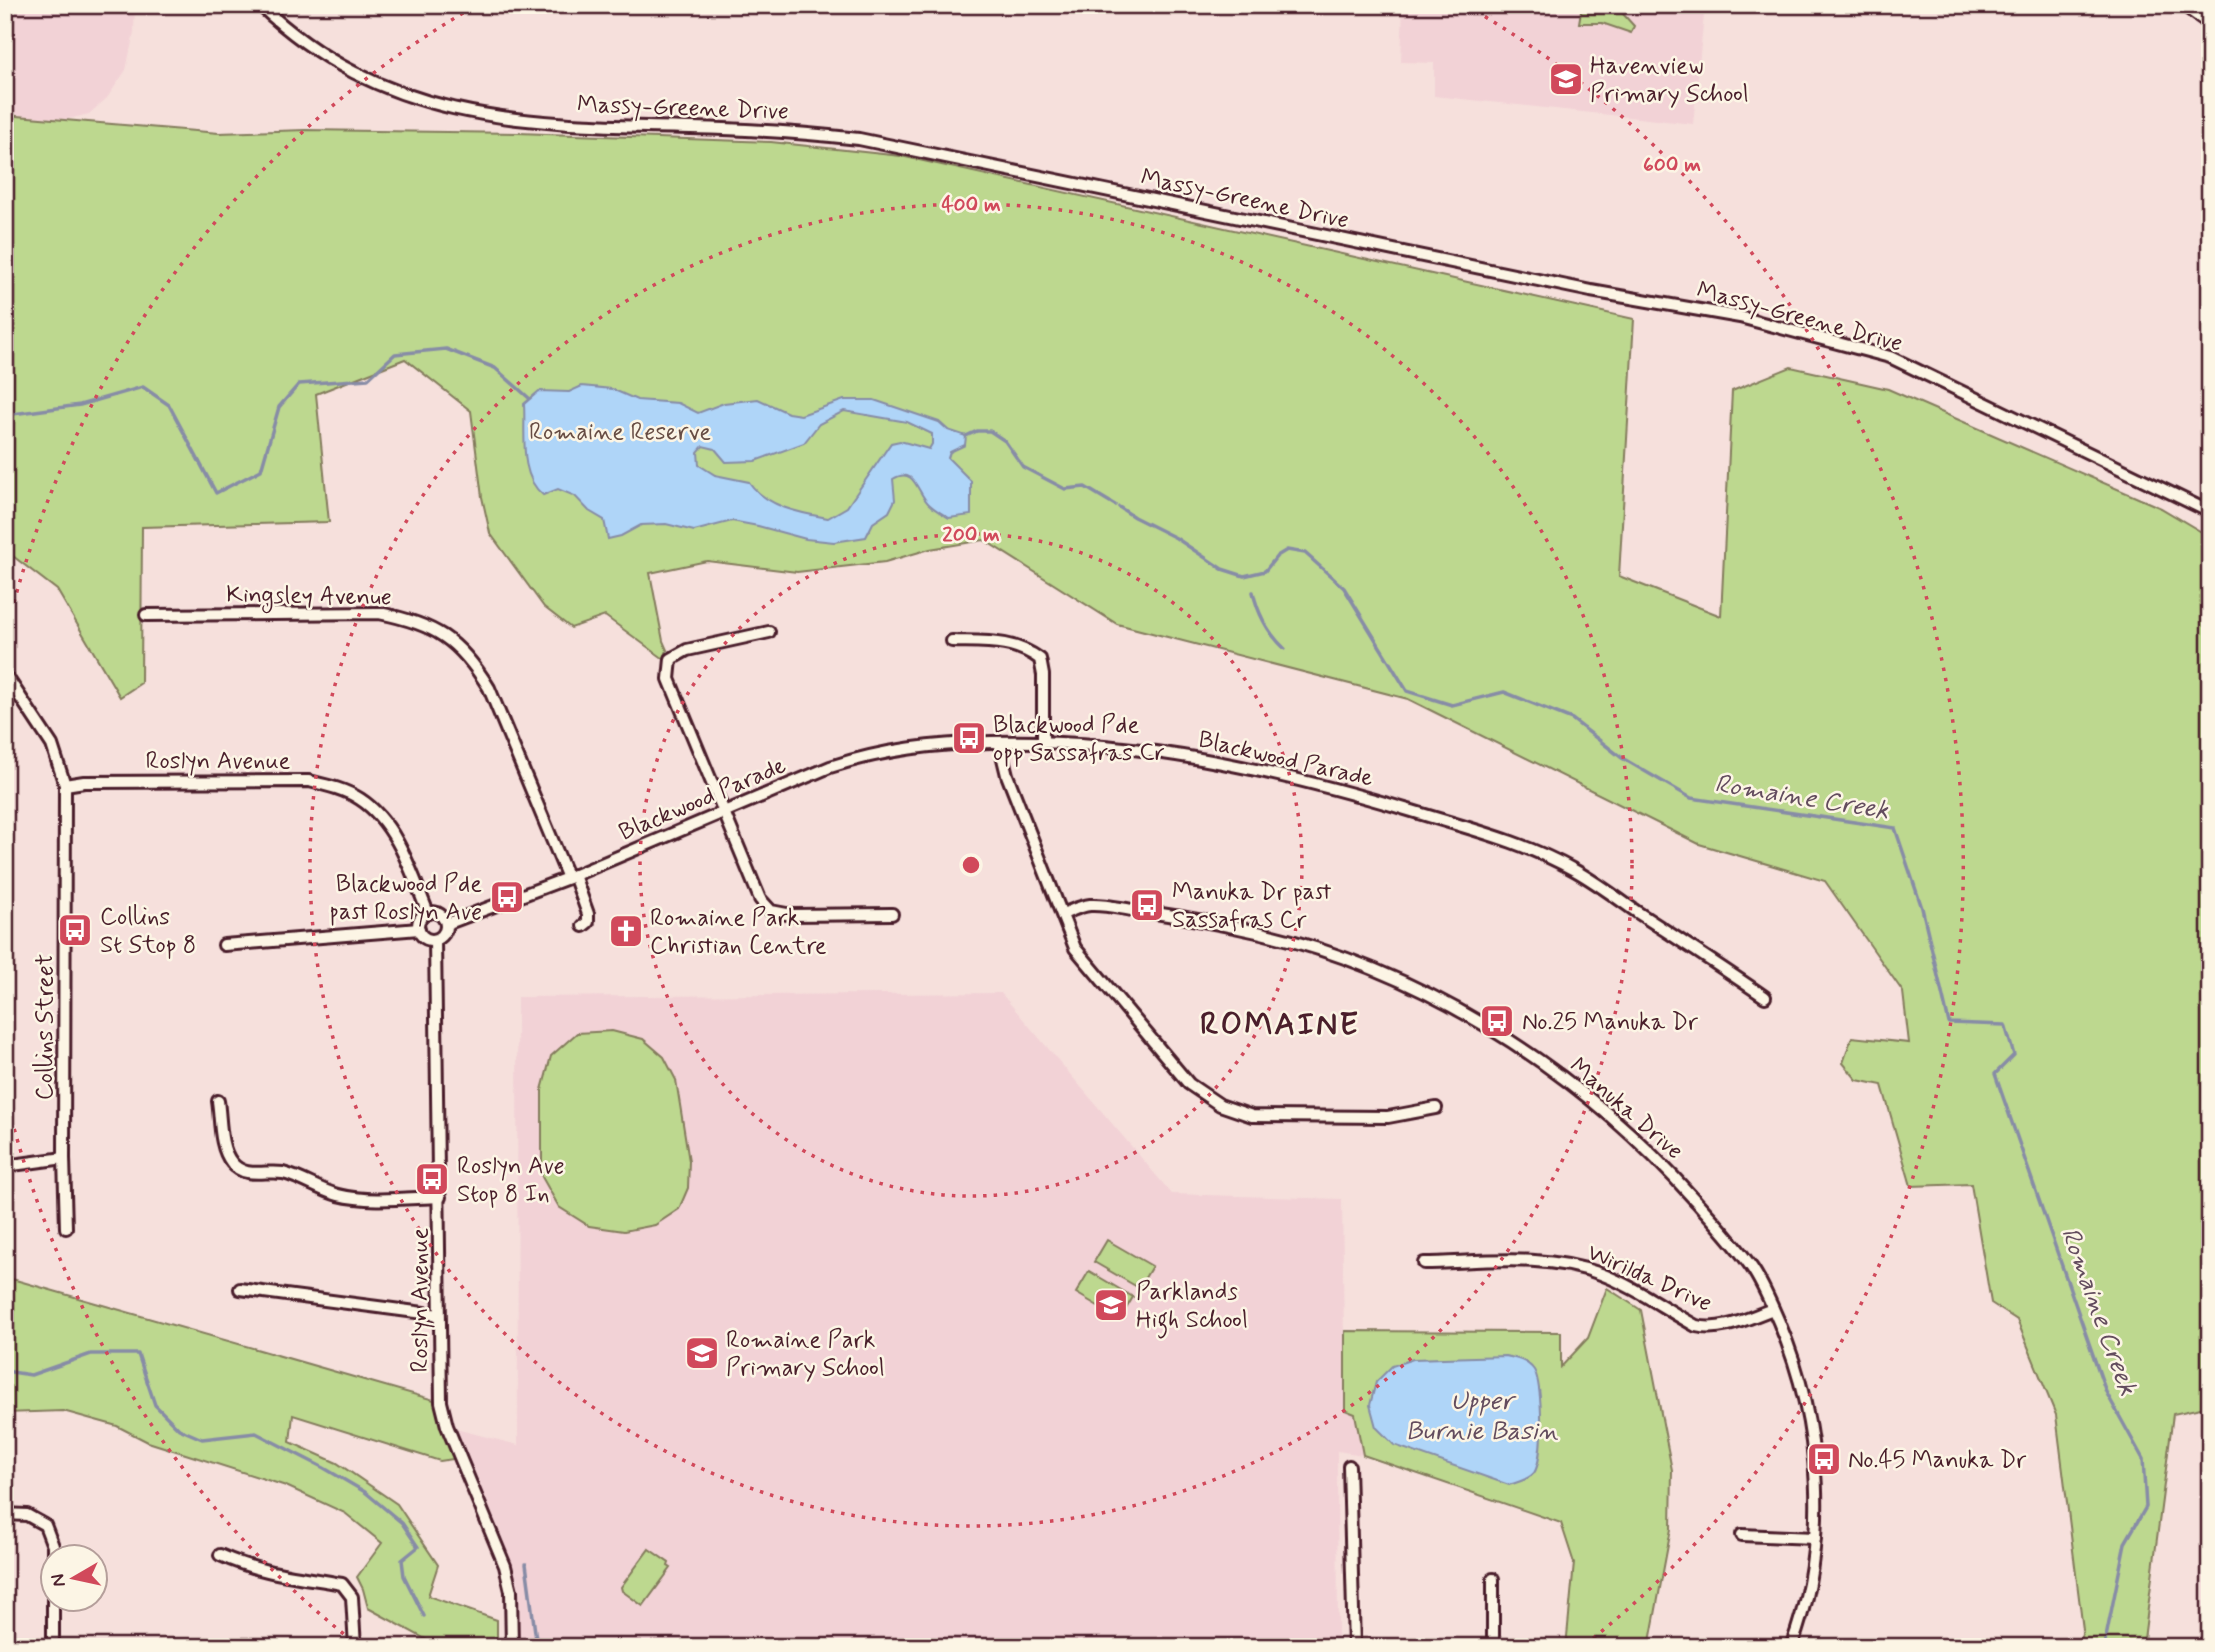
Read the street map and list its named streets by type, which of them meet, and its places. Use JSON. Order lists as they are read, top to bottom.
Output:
{
  "streets": {
    "street": [
      "Massy-Greene Drive",
      "Kingsley Avenue",
      "Blackwood Parade",
      "Roslyn Avenue",
      "Collins Street",
      "Manuka Drive",
      "Wirilda Drive"
    ]
  },
  "crossings": [
    ["Kingsley Avenue", "Blackwood Parade"],
    ["Blackwood Parade", "Roslyn Avenue"],
    ["Roslyn Avenue", "Collins Street"],
    ["Manuka Drive", "Wirilda Drive"]
  ],
  "districts": ["ROMAINE"],
  "water": ["Romaine Creek", "Upper Burnie Basin"],
  "parks": ["Romaine Reserve"],
  "places": {
    "school or university": ["Havenview Primary School", "Parklands High School", "Romaine Park Primary School"],
    "bus stop": [
      "Blackwood Pde opp Sassafras Cr",
      "Blackwood Pde past Roslyn Ave",
      "Manuka Dr past Sassafras Cr",
      "Collins St Stop 8",
      "No.25 Manuka Dr",
      "Roslyn Ave Stop 8 In",
      "No.45 Manuka Dr"
    ],
    "church": ["Romaine Park Christian Centre"]
  },
  "north": "left",
  "rings": ["600 m", "400 m", "200 m"]
}
